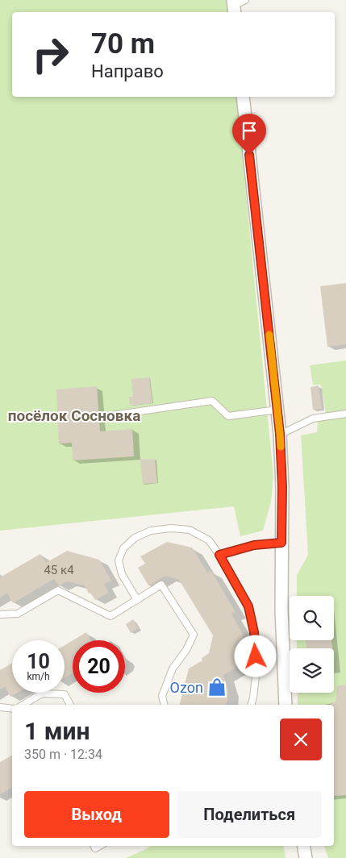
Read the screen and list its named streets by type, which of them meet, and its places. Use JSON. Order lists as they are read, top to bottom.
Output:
{
  "districts": ["посёлок Сосновка"],
  "places": {
    "shop": ["Ozon"]
  },
  "house_numbers": ["45 к4"],
  "page": {
    "turn": ["70 m", "Направо"],
    "speed": "10 km/h",
    "limit": "20",
    "heading": ["1 мин", "350 m · 12:34"],
    "buttons": ["Выход", "Поделиться"]
  }
}
